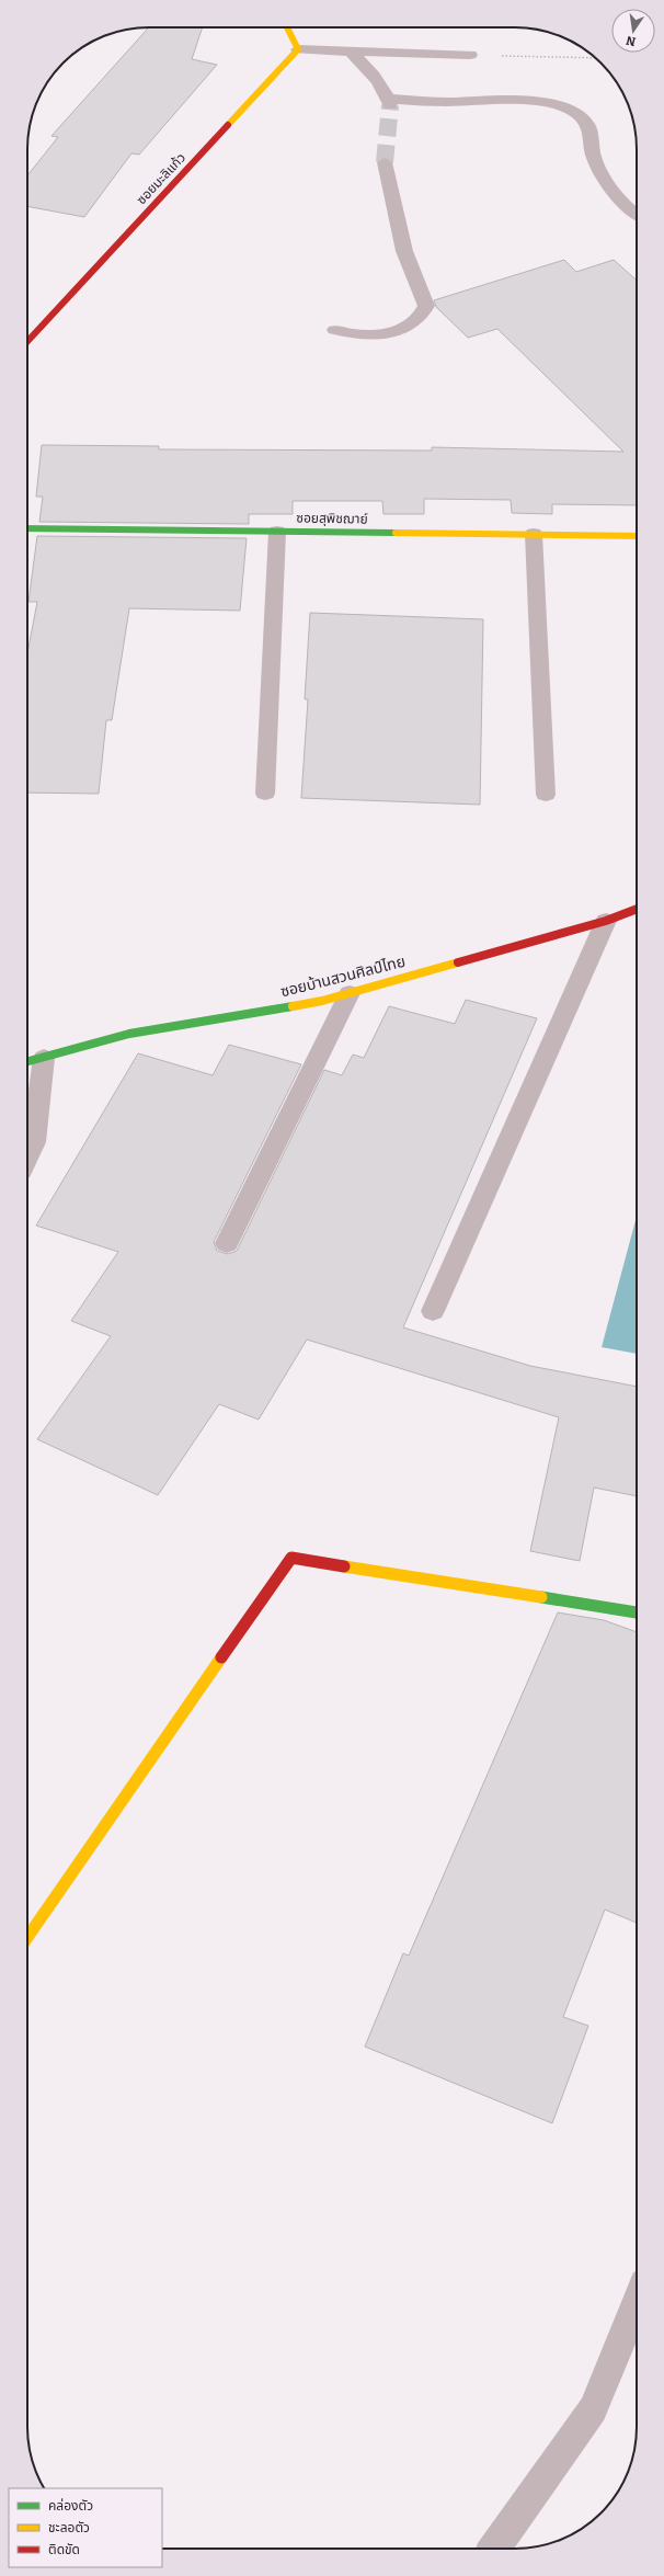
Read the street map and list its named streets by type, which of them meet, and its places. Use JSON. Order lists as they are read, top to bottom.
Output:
{
  "streets": {
    "street": ["ซอยมะลิแก้ว", "ซอยสุพิชฌาย์", "ซอยบ้านสวนศิลป์ไทย"]
  },
  "legend": ["คล่องตัว", "ชะลอตัว", "ติดขัด"],
  "north": "bottom"
}
